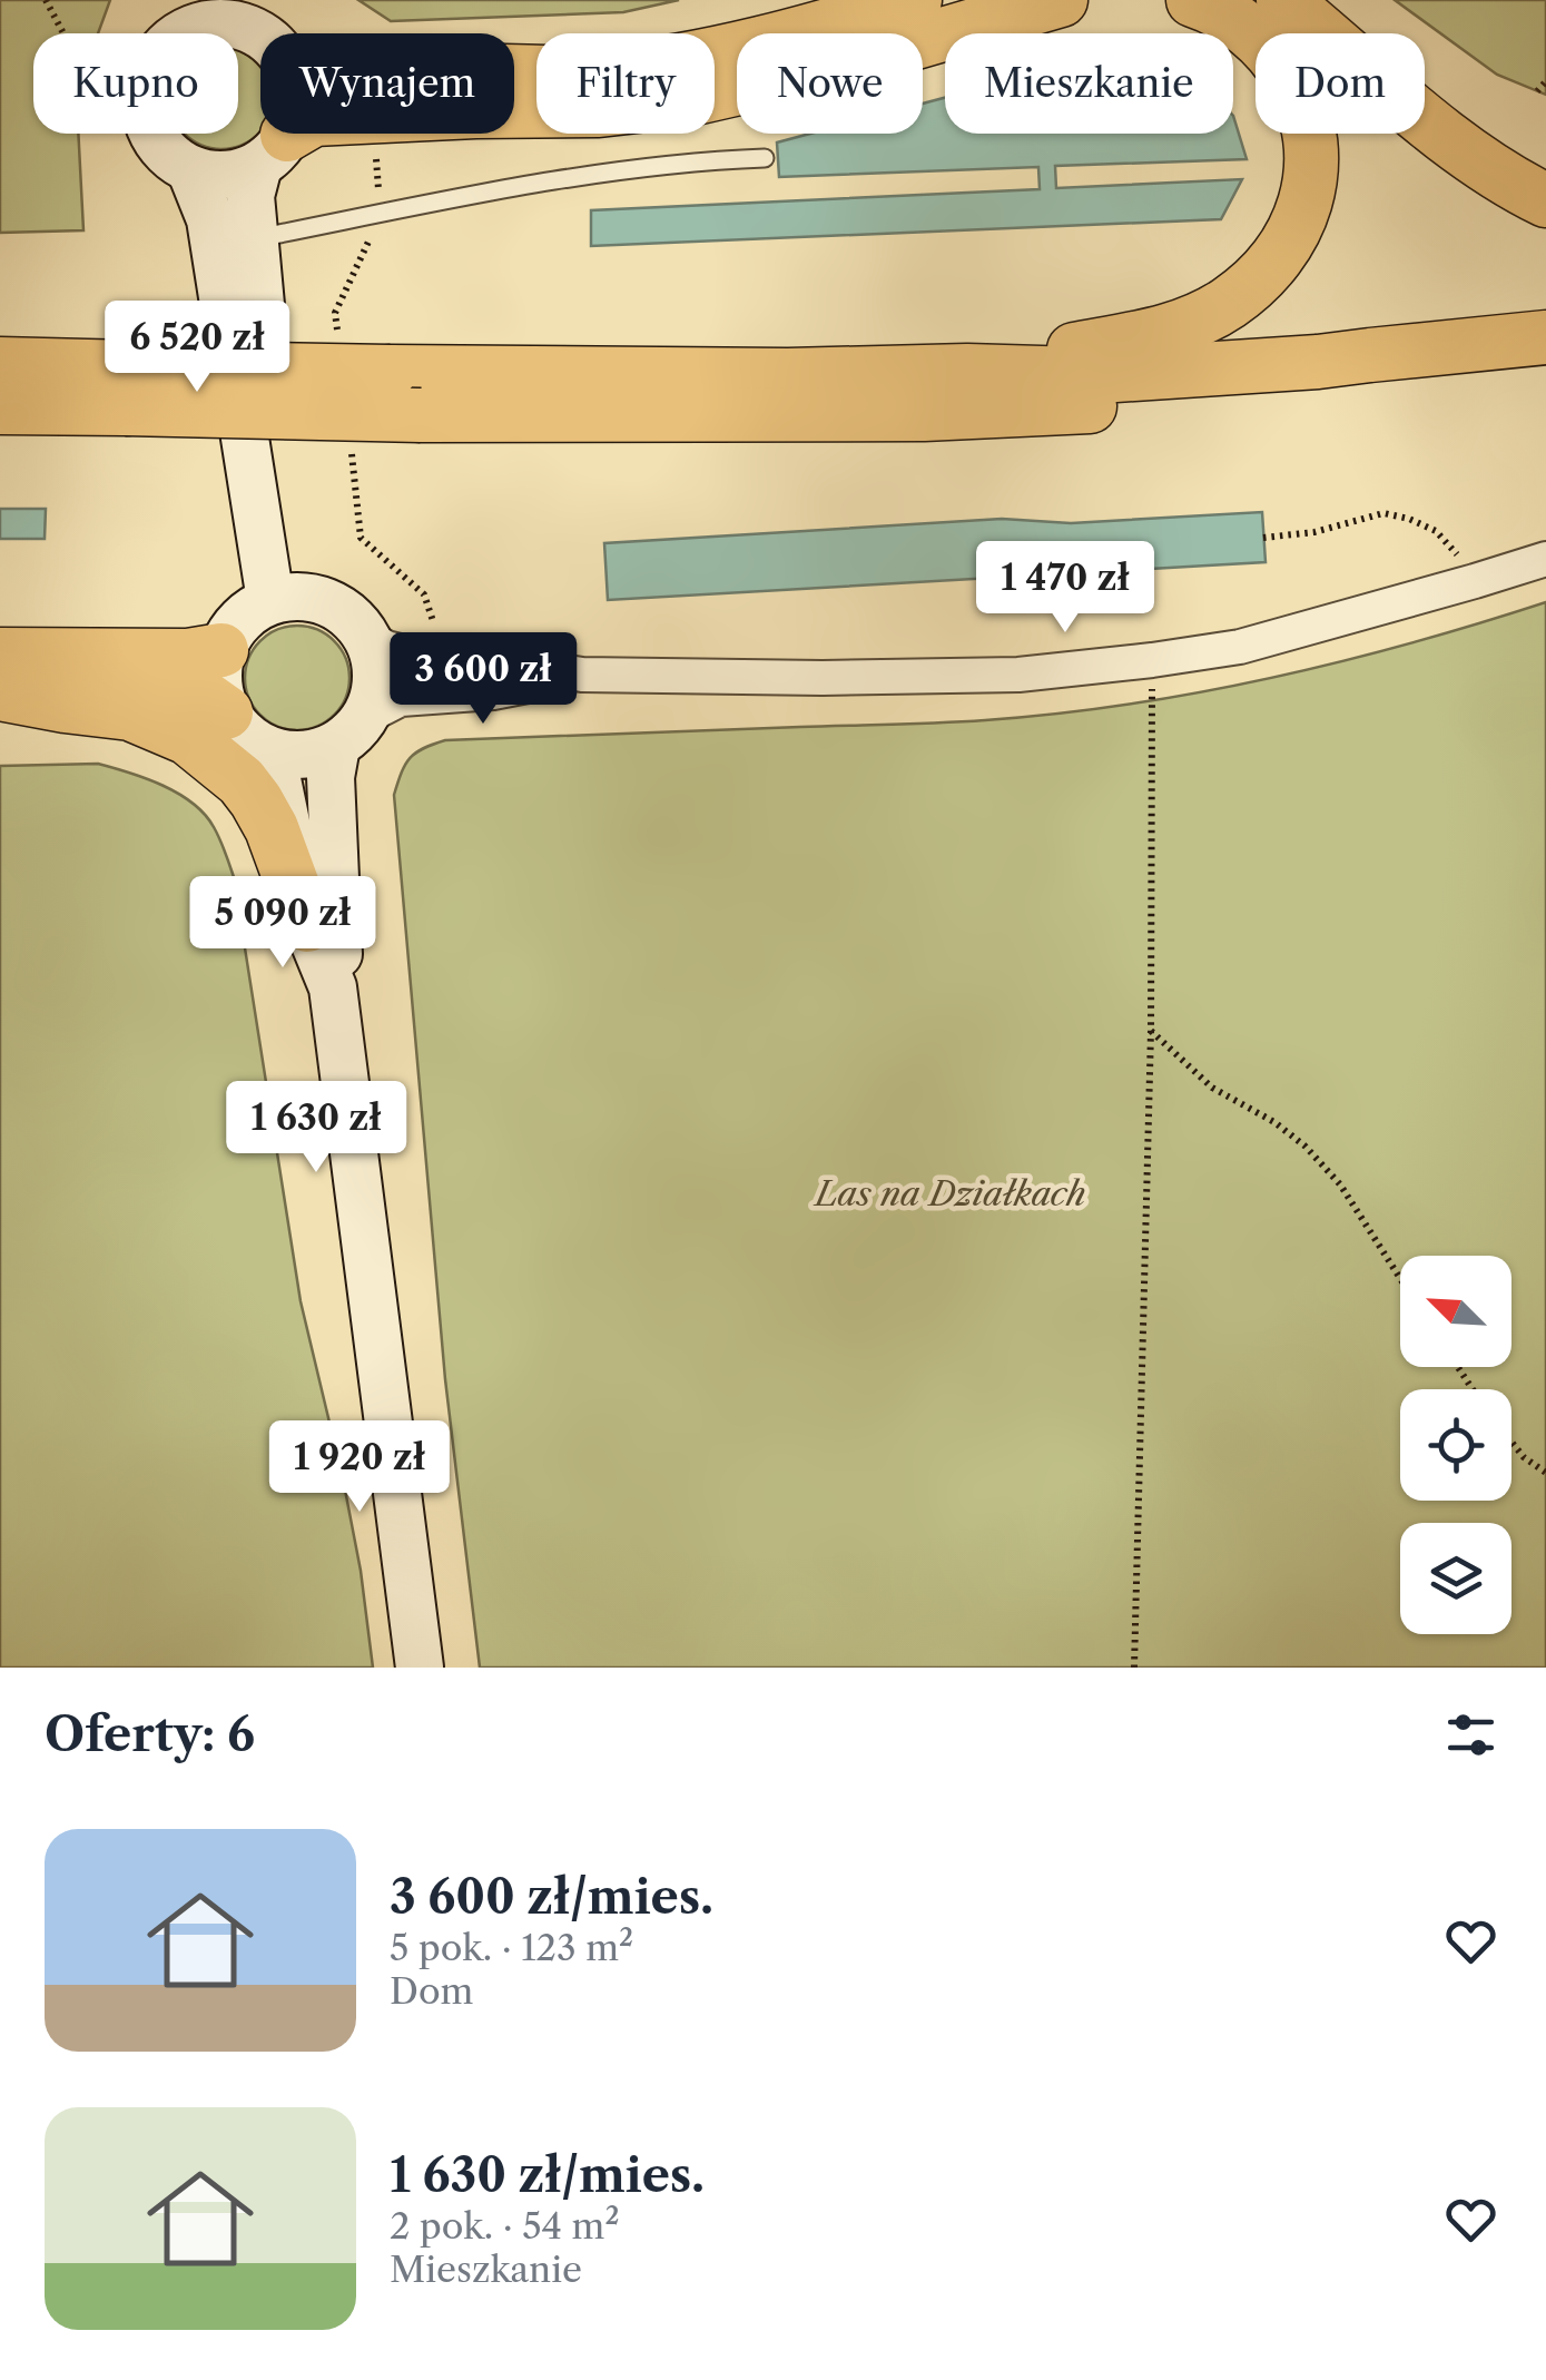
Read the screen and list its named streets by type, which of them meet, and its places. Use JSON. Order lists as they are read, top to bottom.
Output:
{
  "parks": ["Las na Działkach"],
  "north": "top left",
  "page": {
    "chip": [
      "Kupno",
      "Wynajem",
      "Filtry",
      "Nowe",
      "Mieszkanie",
      "Dom"
    ],
    "price": [
      "6 520 zł",
      "1 470 zł",
      "3 600 zł",
      "5 090 zł",
      "1 630 zł",
      "1 920 zł"
    ],
    "heading": "Oferty: 6",
    "list": [
      {
        "name": "3 600 zł/mies.",
        "note": "5 pok. · 123 m² · Dom"
      },
      {
        "name": "1 630 zł/mies.",
        "note": "2 pok. · 54 m² · Mieszkanie"
      }
    ]
  }
}
